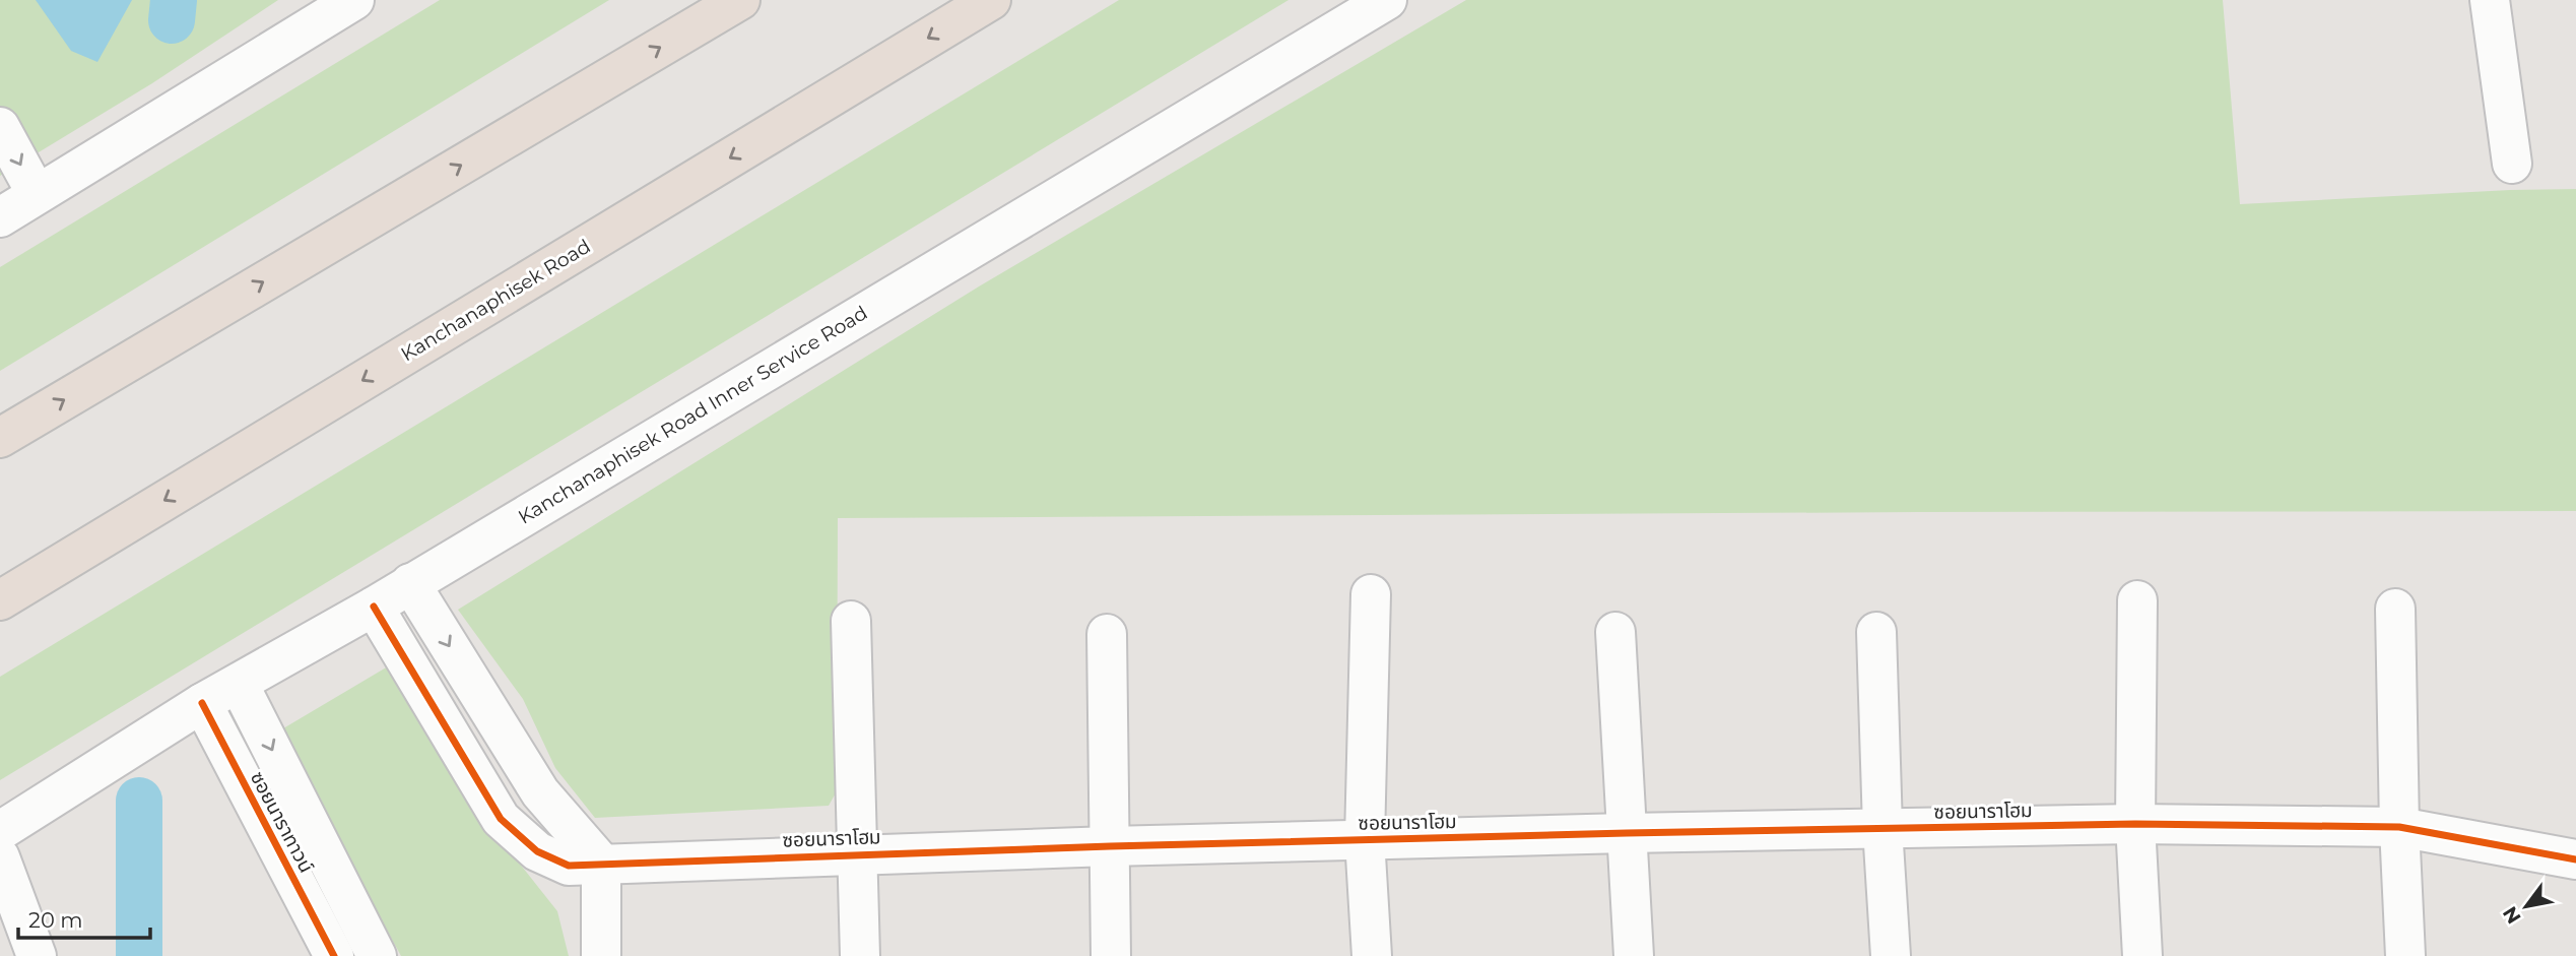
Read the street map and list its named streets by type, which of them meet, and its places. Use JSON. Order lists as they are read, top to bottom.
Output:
{
  "streets": {
    "highway": ["Kanchanaphisek Road"],
    "street": ["Kanchanaphisek Road Inner Service Road", "ซอยนาราโฮม", "ซอยนาราทาวน์"]
  },
  "crossings": [
    ["Kanchanaphisek Road Inner Service Road", "ซอยนาราโฮม"],
    ["Kanchanaphisek Road Inner Service Road", "ซอยนาราทาวน์"]
  ],
  "scale_bar": "20 m",
  "north": "bottom left"
}
